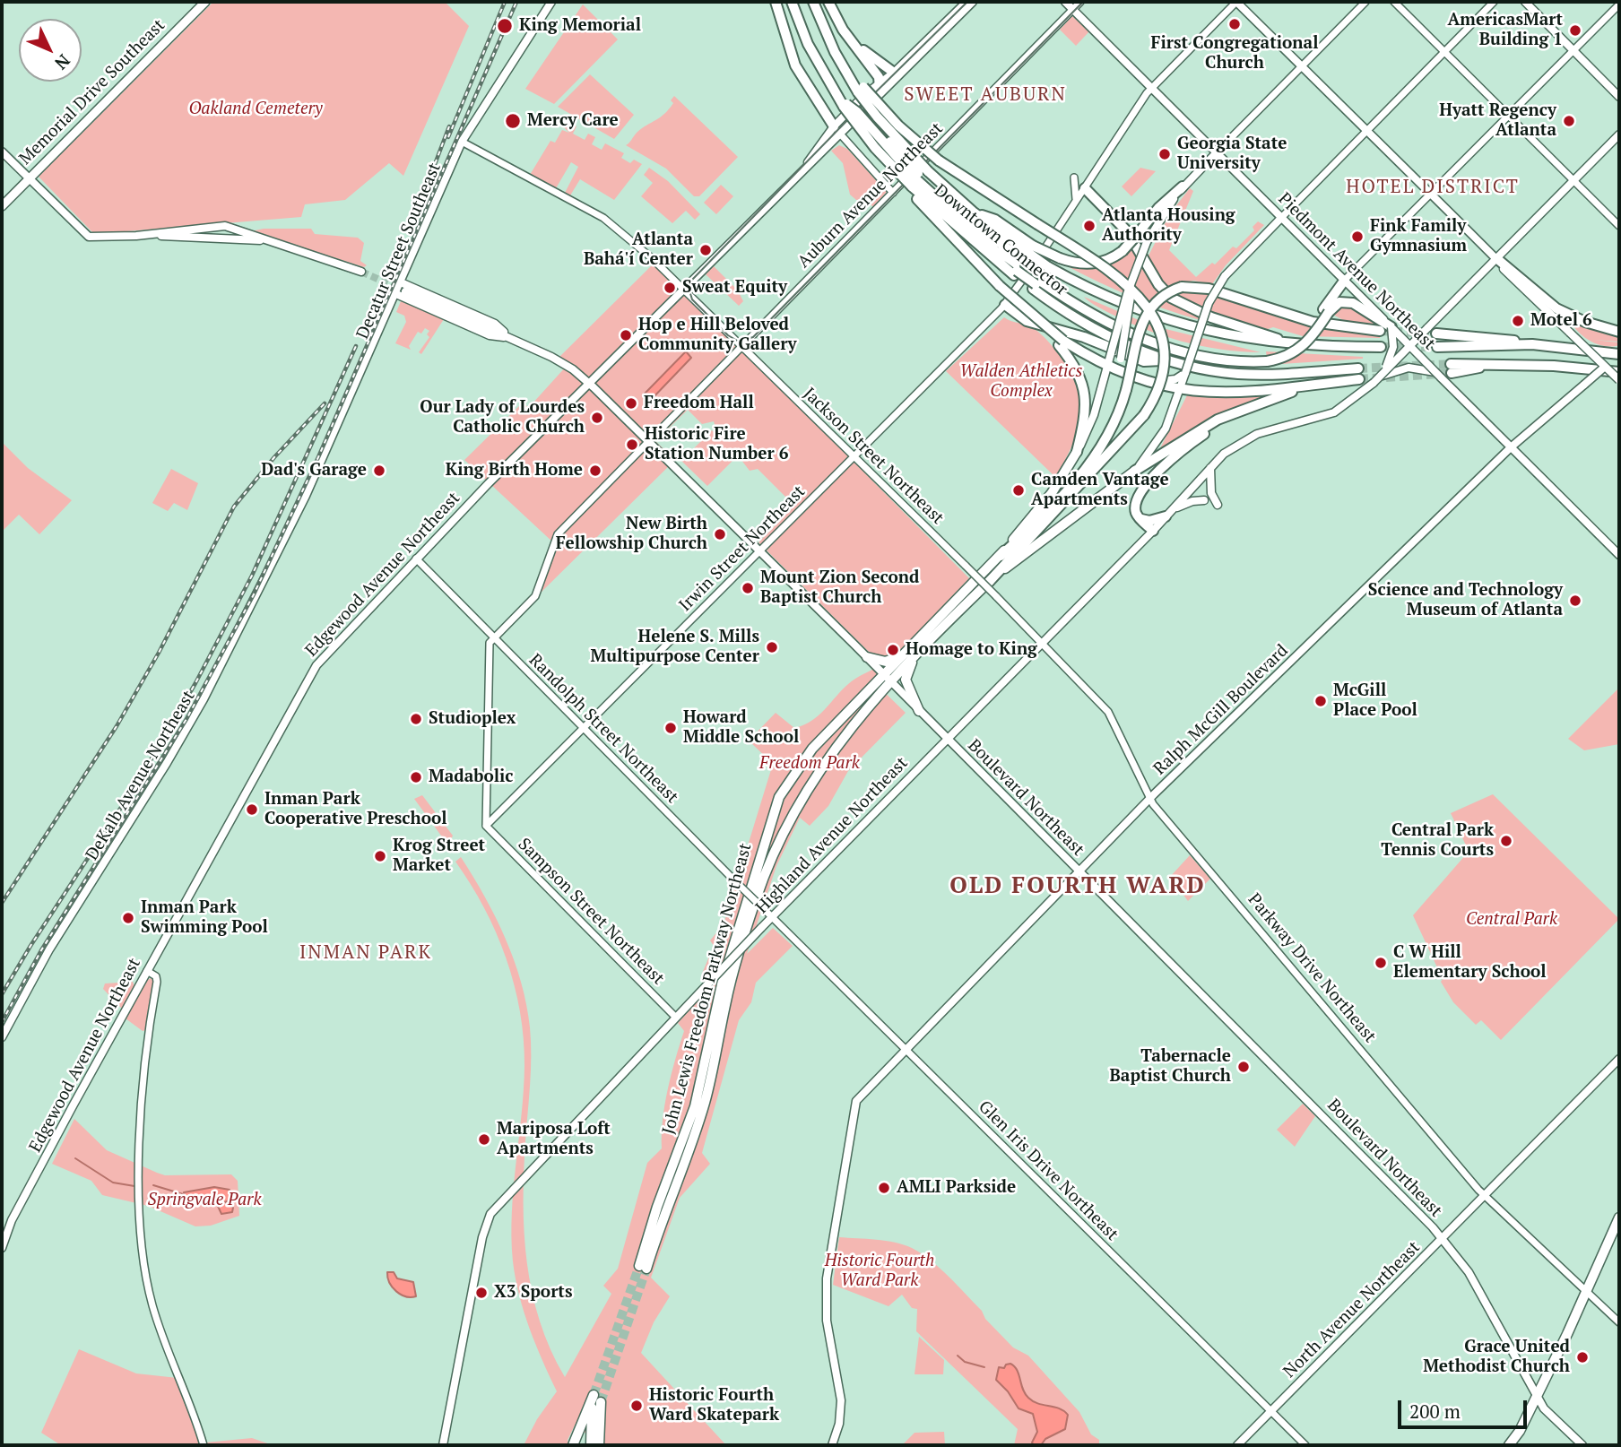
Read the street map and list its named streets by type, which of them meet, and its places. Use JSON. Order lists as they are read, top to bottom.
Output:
{
  "streets": {
    "highway": ["Downtown Connector", "John Lewis Freedom Parkway Northeast"],
    "main road": [
      "Memorial Drive Southeast",
      "Decatur Street Southeast",
      "Piedmont Avenue Northeast",
      "Edgewood Avenue Northeast",
      "Ralph McGill Boulevard",
      "DeKalb Avenue Northeast",
      "Boulevard Northeast",
      "Highland Avenue Northeast",
      "North Avenue Northeast"
    ],
    "street": [
      "Auburn Avenue Northeast",
      "Jackson Street Northeast",
      "Irwin Street Northeast",
      "Randolph Street Northeast",
      "Sampson Street Northeast",
      "Parkway Drive Northeast",
      "Glen Iris Drive Northeast"
    ]
  },
  "crossings": [
    ["Auburn Avenue Northeast", "Piedmont Avenue Northeast"],
    ["Auburn Avenue Northeast", "Jackson Street Northeast"],
    ["Auburn Avenue Northeast", "Randolph Street Northeast"],
    ["Auburn Avenue Northeast", "Boulevard Northeast"],
    ["Decatur Street Southeast", "Jackson Street Northeast"],
    ["Decatur Street Southeast", "DeKalb Avenue Northeast"],
    ["Piedmont Avenue Northeast", "Irwin Street Northeast"],
    ["Piedmont Avenue Northeast", "Ralph McGill Boulevard"],
    ["Jackson Street Northeast", "Irwin Street Northeast"],
    ["Jackson Street Northeast", "Edgewood Avenue Northeast"],
    ["Jackson Street Northeast", "Highland Avenue Northeast"],
    ["Jackson Street Northeast", "Parkway Drive Northeast"],
    ["Irwin Street Northeast", "Randolph Street Northeast"],
    ["Irwin Street Northeast", "Boulevard Northeast"],
    ["Irwin Street Northeast", "Sampson Street Northeast"],
    ["Edgewood Avenue Northeast", "Randolph Street Northeast"],
    ["Edgewood Avenue Northeast", "Boulevard Northeast"],
    ["Ralph McGill Boulevard", "Boulevard Northeast"],
    ["Ralph McGill Boulevard", "Parkway Drive Northeast"],
    ["Ralph McGill Boulevard", "Glen Iris Drive Northeast"],
    ["Randolph Street Northeast", "Highland Avenue Northeast"],
    ["Randolph Street Northeast", "Glen Iris Drive Northeast"],
    ["Boulevard Northeast", "Highland Avenue Northeast"],
    ["Boulevard Northeast", "John Lewis Freedom Parkway Northeast"],
    ["Boulevard Northeast", "North Avenue Northeast"],
    ["Highland Avenue Northeast", "Sampson Street Northeast"],
    ["Highland Avenue Northeast", "Parkway Drive Northeast"],
    ["Highland Avenue Northeast", "Glen Iris Drive Northeast"],
    ["Parkway Drive Northeast", "North Avenue Northeast"],
    ["Glen Iris Drive Northeast", "North Avenue Northeast"]
  ],
  "districts": [
    "SWEET AUBURN",
    "HOTEL DISTRICT",
    "OLD FOURTH WARD",
    "INMAN PARK"
  ],
  "parks": [
    "Oakland Cemetery",
    "Walden Athletics Complex",
    "Freedom Park",
    "Central Park",
    "Springvale Park",
    "Historic Fourth Ward Park"
  ],
  "places": [
    "First Congregational Church",
    "King Memorial",
    "AmericasMart Building 1",
    "Mercy Care",
    "Hyatt Regency Atlanta",
    "Georgia State University",
    "Atlanta Housing Authority",
    "Fink Family Gymnasium",
    "Atlanta Bahá'í Center",
    "Sweat Equity",
    "Motel 6",
    "Hop e Hill Beloved Community Gallery",
    "Freedom Hall",
    "Our Lady of Lourdes Catholic Church",
    "Historic Fire Station Number 6",
    "Dad's Garage",
    "King Birth Home",
    "Camden Vantage Apartments",
    "New Birth Fellowship Church",
    "Mount Zion Second Baptist Church",
    "Science and Technology Museum of Atlanta",
    "Helene S. Mills Multipurpose Center",
    "Homage to King",
    "McGill Place Pool",
    "Studioplex",
    "Howard Middle School",
    "Madabolic",
    "Inman Park Cooperative Preschool",
    "Central Park Tennis Courts",
    "Krog Street Market",
    "Inman Park Swimming Pool",
    "C W Hill Elementary School",
    "Tabernacle Baptist Church",
    "Mariposa Loft Apartments",
    "AMLI Parkside",
    "X3 Sports",
    "Grace United Methodist Church",
    "Historic Fourth Ward Skatepark"
  ],
  "scale_bar": "200 m",
  "north": "bottom right"
}
